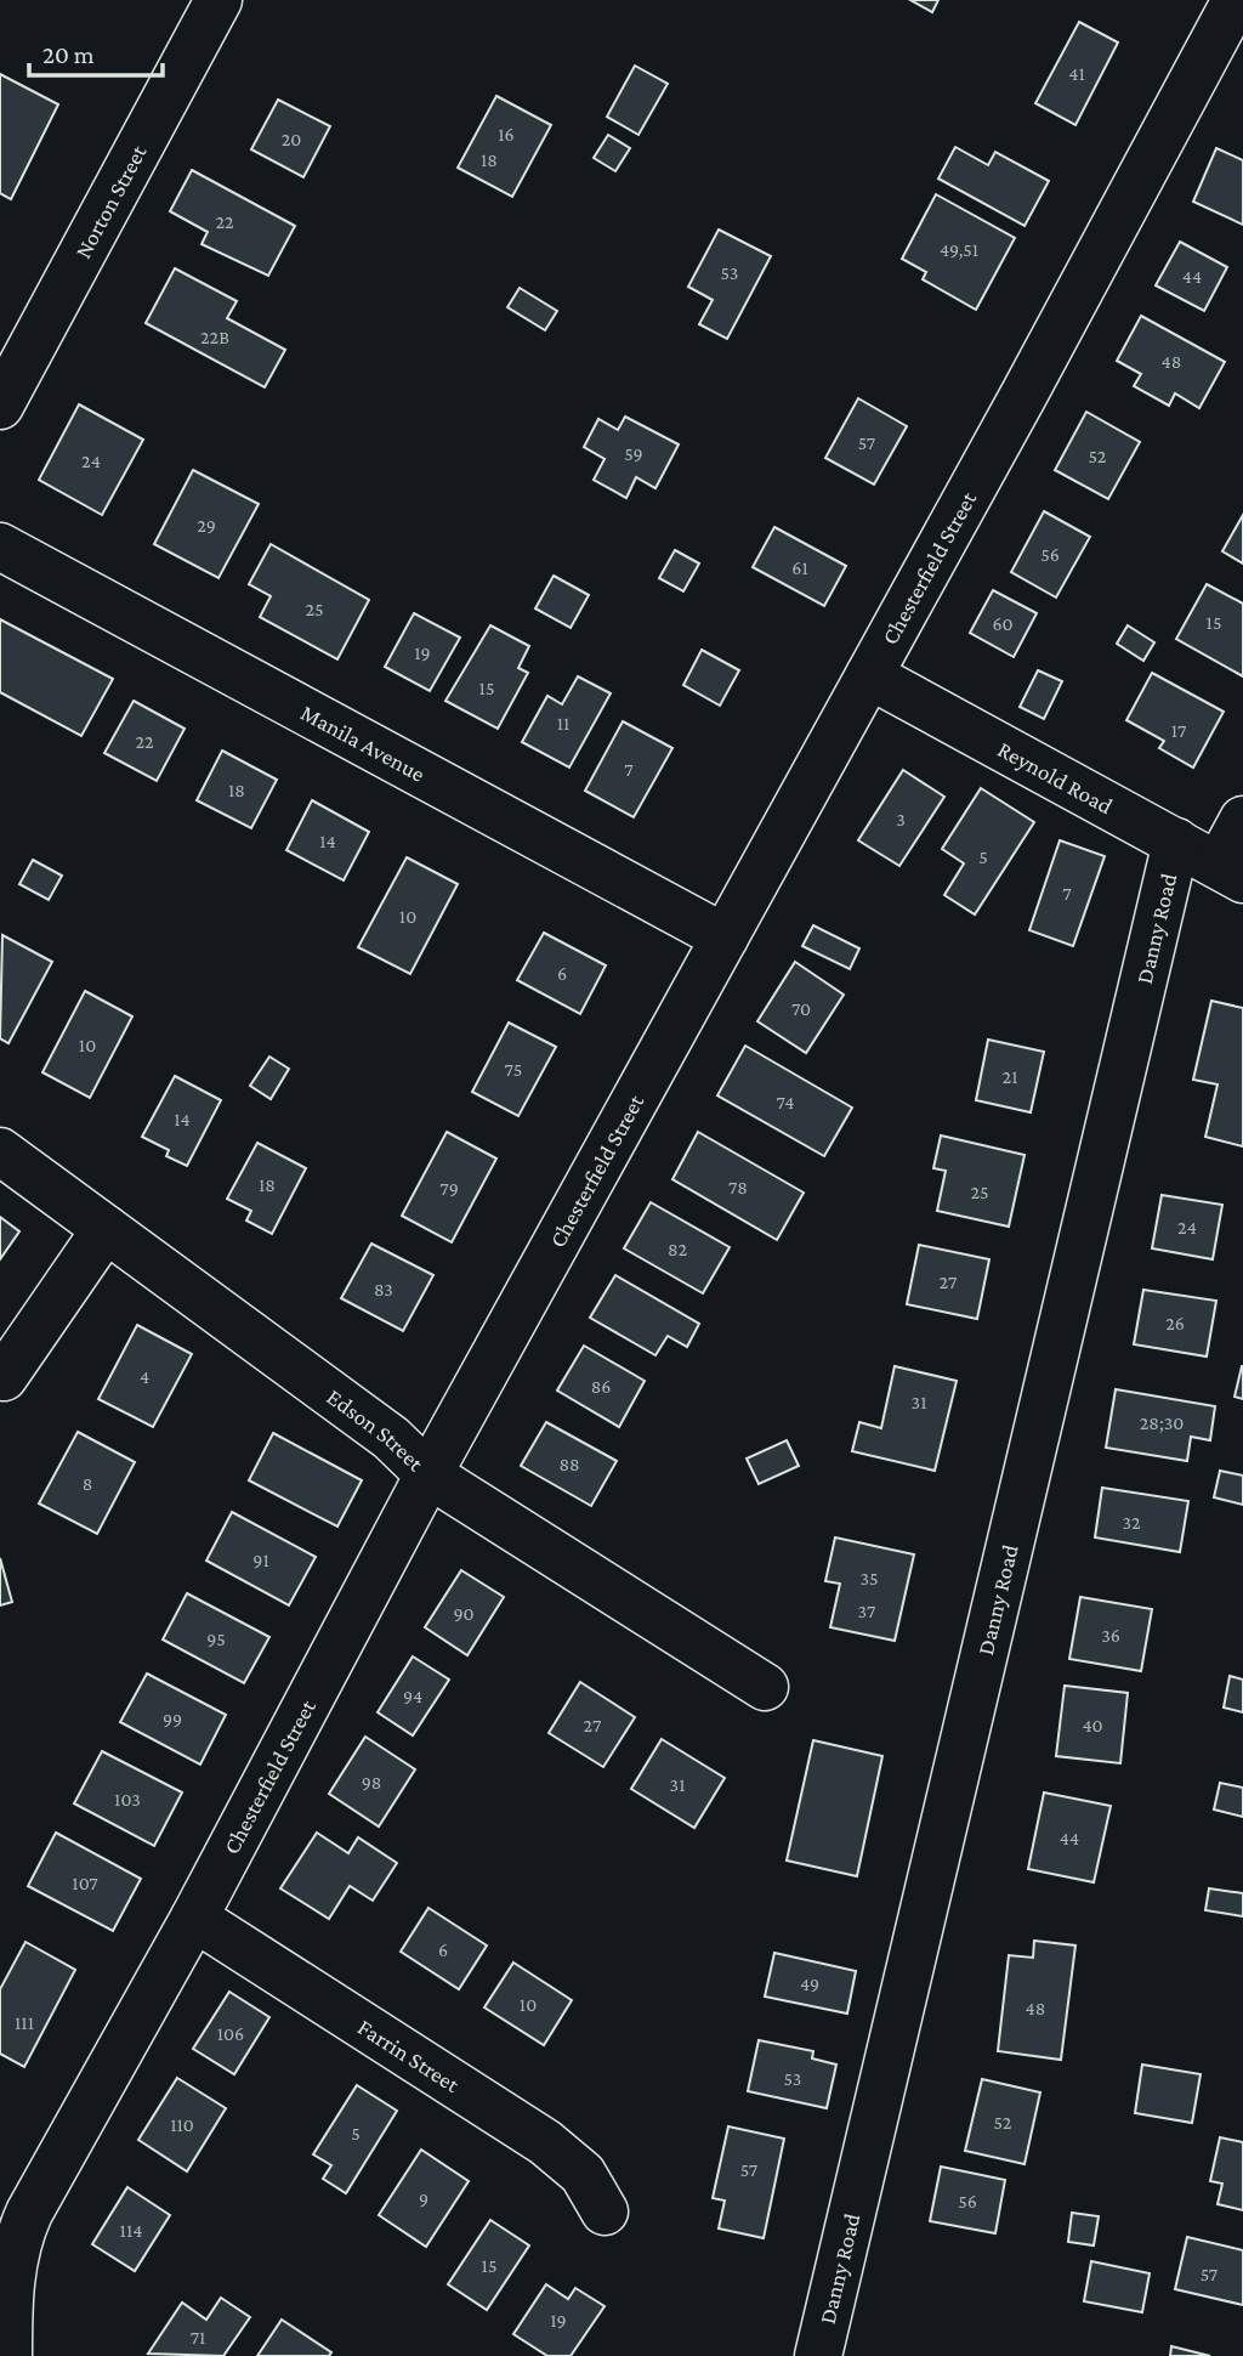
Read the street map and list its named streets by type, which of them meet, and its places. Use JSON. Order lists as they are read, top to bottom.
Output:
{
  "streets": {
    "street": [
      "Norton Street",
      "Chesterfield Street",
      "Manila Avenue",
      "Reynold Road",
      "Danny Road",
      "Edson Street",
      "Farrin Street"
    ]
  },
  "crossings": [
    ["Chesterfield Street", "Manila Avenue"],
    ["Chesterfield Street", "Reynold Road"],
    ["Chesterfield Street", "Edson Street"],
    ["Chesterfield Street", "Farrin Street"],
    ["Reynold Road", "Danny Road"]
  ],
  "house_numbers": [
    "41",
    "16",
    "20",
    "18",
    "22",
    "49,51",
    "53",
    "44",
    "22B",
    "48",
    "57",
    "59",
    "52",
    "24",
    "29",
    "56",
    "61",
    "25",
    "15",
    "60",
    "19",
    "15",
    "11",
    "17",
    "22",
    "7",
    "18",
    "3",
    "14",
    "5",
    "7",
    "10",
    "6",
    "70",
    "10",
    "75",
    "21",
    "74",
    "14",
    "18",
    "78",
    "79",
    "25",
    "24",
    "82",
    "27",
    "83",
    "26",
    "4",
    "86",
    "31",
    "28;30",
    "88",
    "8",
    "32",
    "91",
    "35",
    "37",
    "90",
    "36",
    "95",
    "94",
    "99",
    "27",
    "40",
    "98",
    "31",
    "103",
    "44",
    "107",
    "6",
    "49",
    "10",
    "48",
    "111",
    "106",
    "53",
    "52",
    "110",
    "5",
    "57",
    "9",
    "56",
    "114",
    "15",
    "57",
    "19",
    "71"
  ],
  "scale_bar": "20 m"
}
